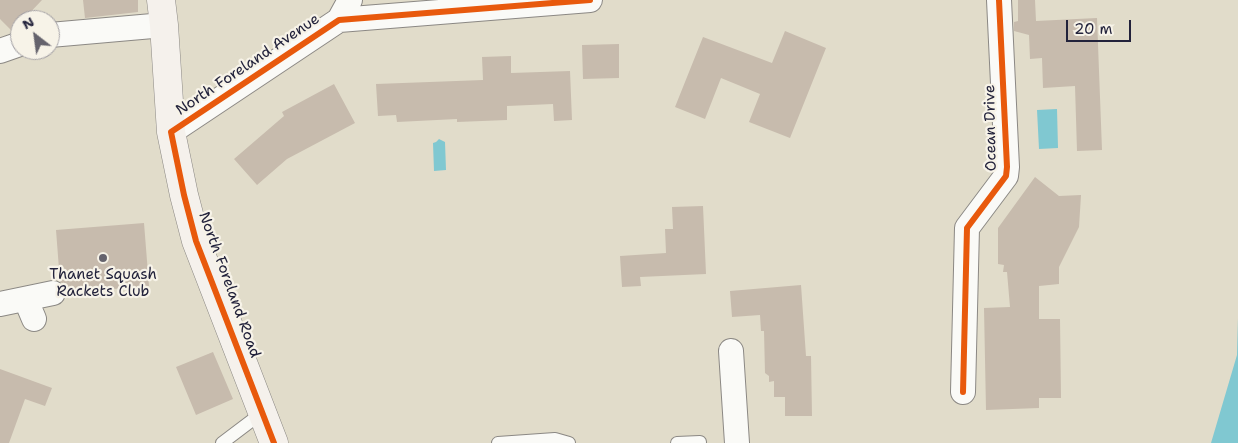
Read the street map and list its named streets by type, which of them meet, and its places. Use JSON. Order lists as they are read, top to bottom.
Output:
{
  "streets": {
    "main road": ["North Foreland Road"],
    "street": ["North Foreland Avenue", "Ocean Drive"]
  },
  "crossings": [
    ["North Foreland Avenue", "North Foreland Road"]
  ],
  "places": ["Thanet Squash Rackets Club"],
  "scale_bar": "20 m",
  "north": "top left"
}
